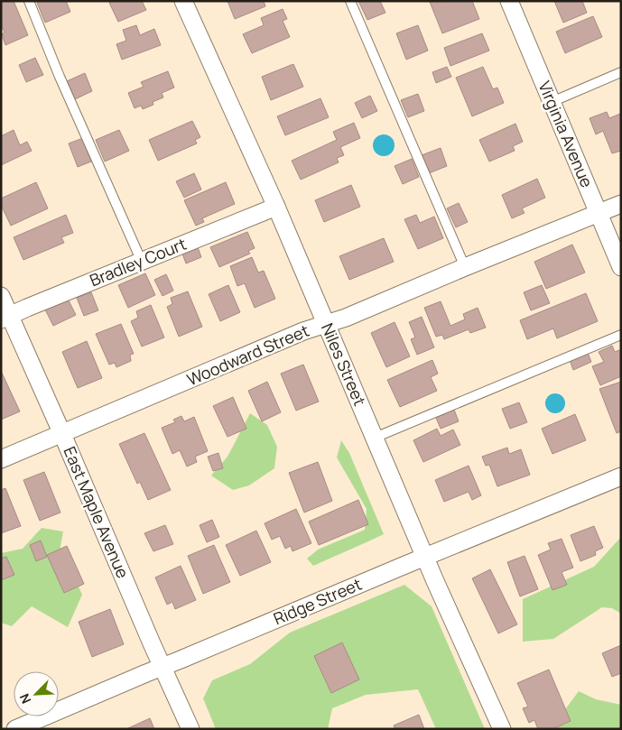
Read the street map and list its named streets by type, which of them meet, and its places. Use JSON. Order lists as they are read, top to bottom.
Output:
{
  "streets": {
    "street": [
      "Virginia Avenue",
      "Bradley Court",
      "Woodward Street",
      "Niles Street",
      "East Maple Avenue",
      "Ridge Street"
    ]
  },
  "crossings": [
    ["Virginia Avenue", "Woodward Street"],
    ["Bradley Court", "Niles Street"],
    ["Bradley Court", "East Maple Avenue"],
    ["Woodward Street", "Niles Street"],
    ["Woodward Street", "East Maple Avenue"],
    ["Niles Street", "Ridge Street"],
    ["East Maple Avenue", "Ridge Street"]
  ],
  "north": "bottom left"
}
